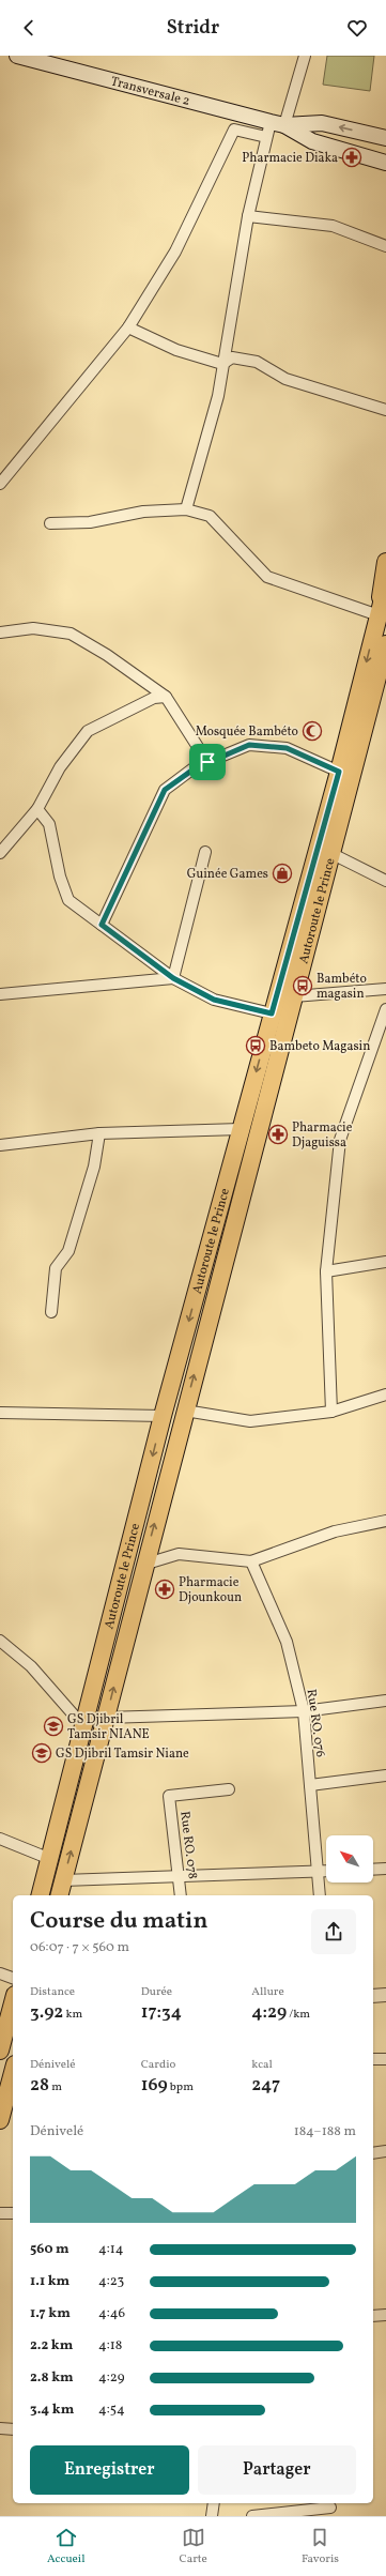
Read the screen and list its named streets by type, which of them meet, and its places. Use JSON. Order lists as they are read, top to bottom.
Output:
{
  "streets": {
    "main road": ["Transversale 2", "Autoroute le Prince"],
    "street": ["Rue RO. 076", "Rue RO. 078"]
  },
  "places": {
    "pharmacy": ["Pharmacie Diaka", "Pharmacie Djaguissa", "Pharmacie Djounkoun"],
    "mosque": ["Mosquée Bambéto"],
    "shop": ["Guinée Games"],
    "bus stop": ["Bambéto magasin", "Bambeto Magasin"],
    "school or university": ["GS Djibril Tamsir NIANE", "GS Djibril Tamsir Niane"]
  },
  "north": "top left",
  "page": {
    "header": "Stridr",
    "heading": ["Course du matin", "06:07 · 7 × 560 m"],
    "stats": [
      ["Distance", "3.92 km"],
      ["Durée", "17:34"],
      ["Allure", "4:29 /km"],
      ["Dénivelé", "28 m"],
      ["Cardio", "169 bpm"],
      ["kcal", "247"]
    ],
    "chart": ["Dénivelé", "184–188 m"],
    "list": [
      {
        "name": "560 m",
        "note": "4:14"
      },
      {
        "name": "1.1 km",
        "note": "4:23"
      },
      {
        "name": "1.7 km",
        "note": "4:46"
      },
      {
        "name": "2.2 km",
        "note": "4:18"
      },
      {
        "name": "2.8 km",
        "note": "4:29"
      },
      {
        "name": "3.4 km",
        "note": "4:54"
      }
    ],
    "buttons": ["Enregistrer", "Partager"],
    "tabs": ["Accueil", "Carte", "Favoris"]
  }
}
